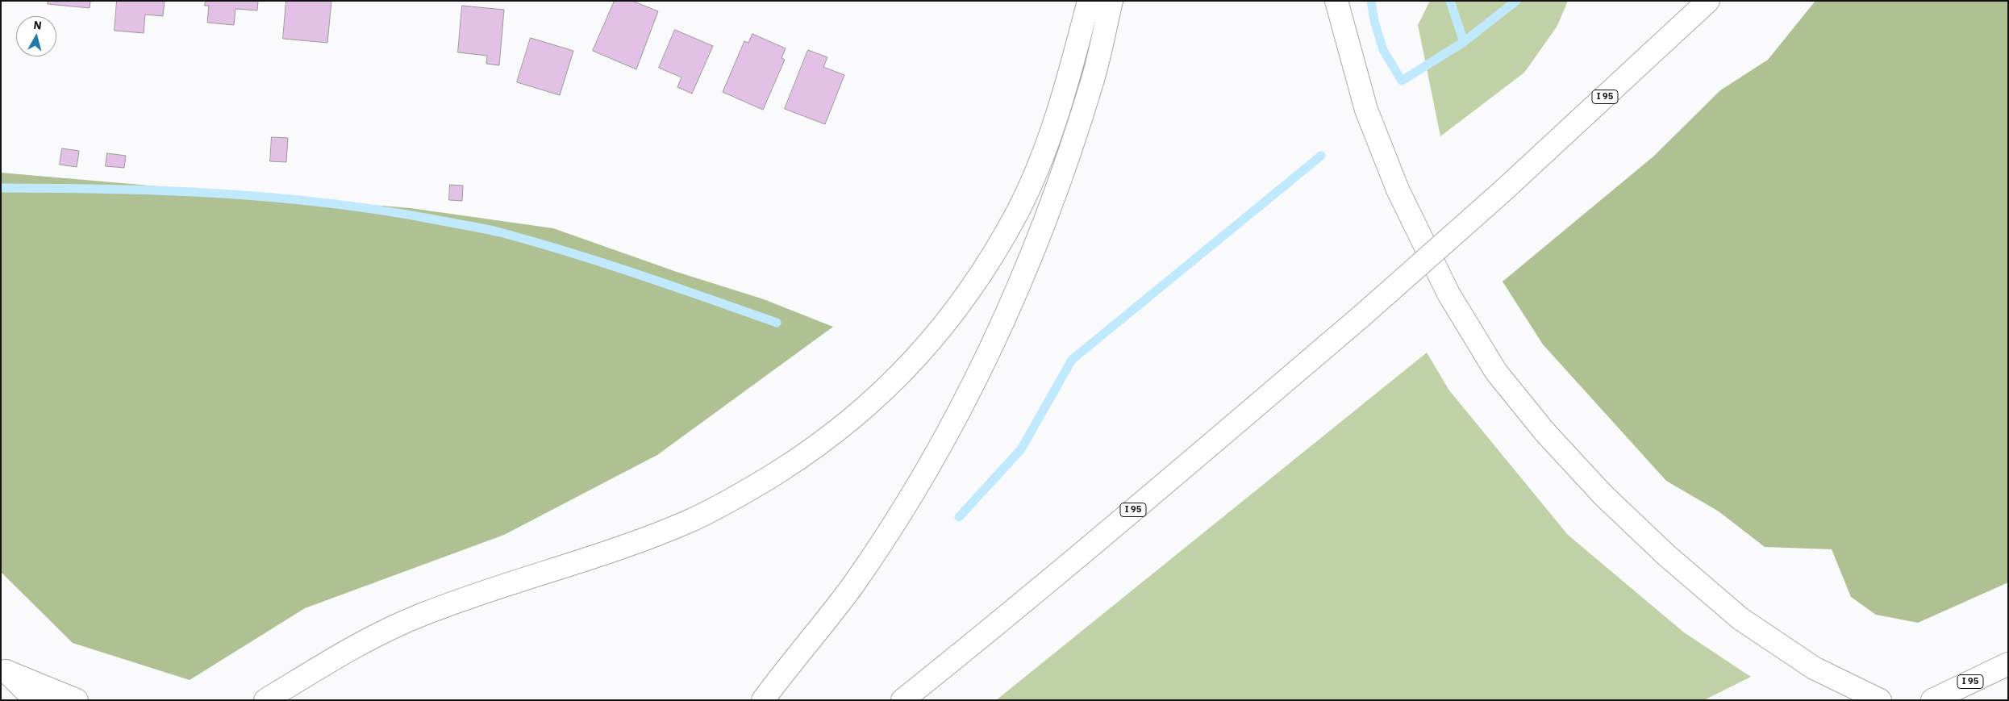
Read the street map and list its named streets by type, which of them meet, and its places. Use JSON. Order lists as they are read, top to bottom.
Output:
{
  "streets": {
    "main road": ["I 95"]
  },
  "north": "top"
}
